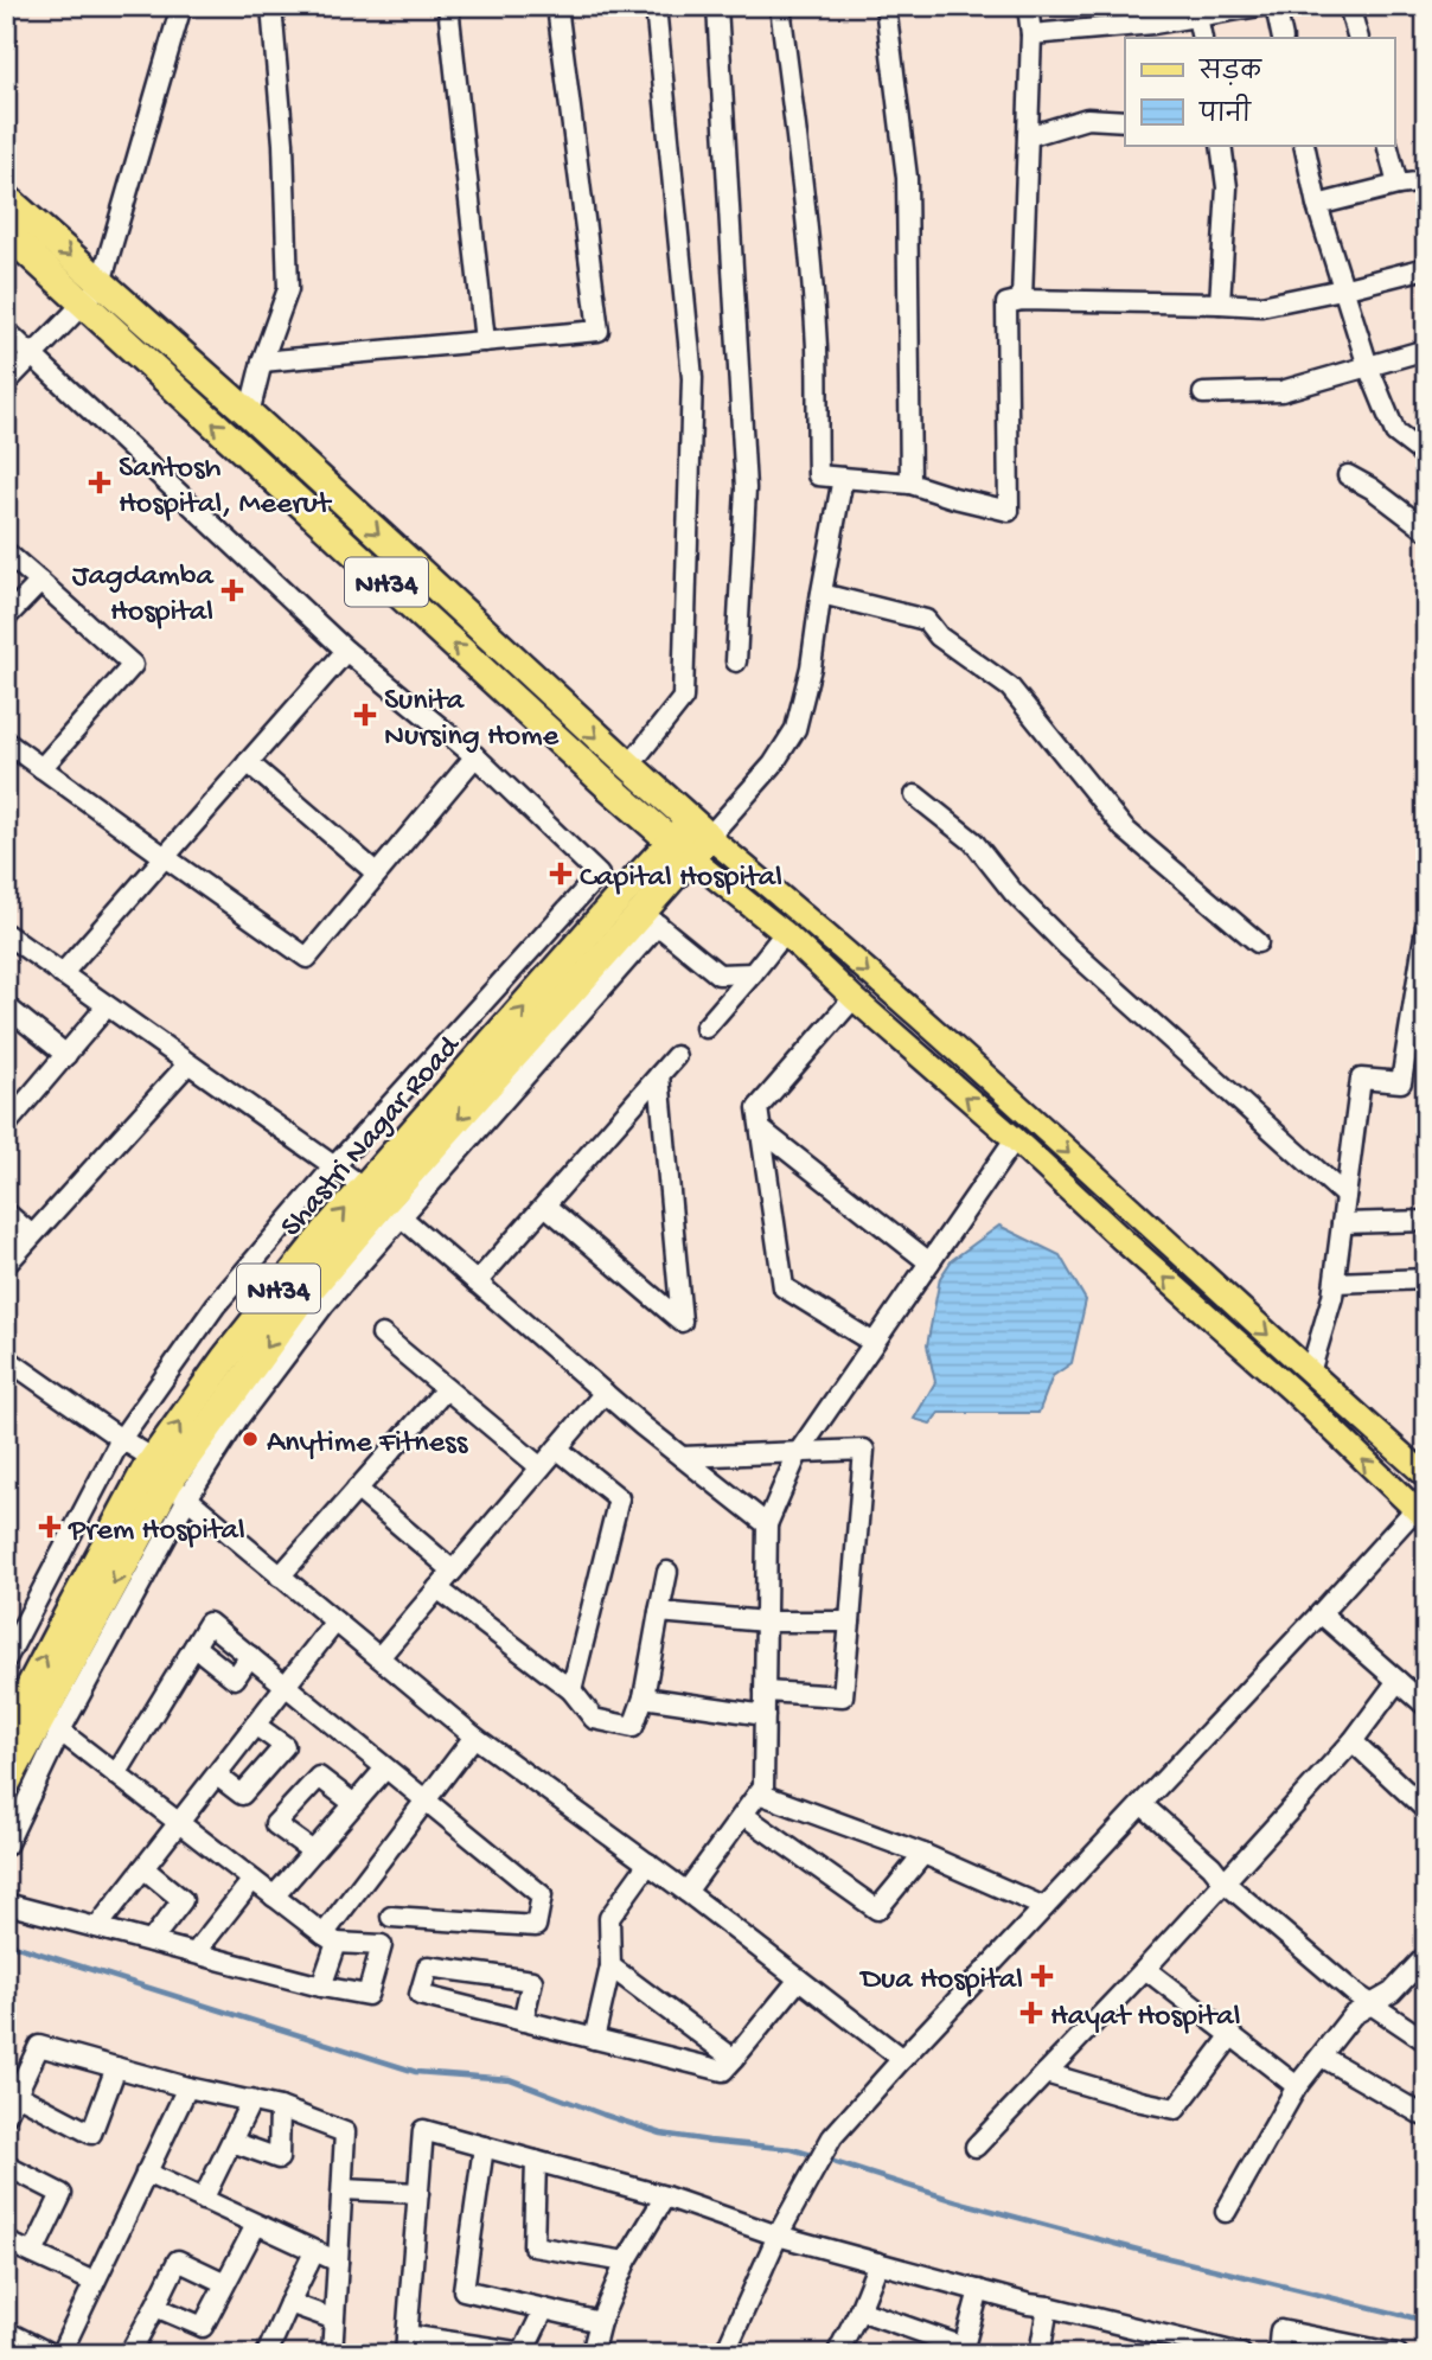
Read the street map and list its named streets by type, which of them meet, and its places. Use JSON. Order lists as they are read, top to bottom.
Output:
{
  "streets": {
    "highway": ["NH34", "Shastri Nagar Road"]
  },
  "crossings": [
    ["NH34", "Shastri Nagar Road"]
  ],
  "places": {
    "health": [
      "Santosh Hospital, Meerut",
      "Jagdamba Hospital",
      "Sunita Nursing Home",
      "Capital Hospital",
      "Prem Hospital",
      "Dua Hospital",
      "Hayat Hospital"
    ],
    "other": ["Anytime Fitness"]
  },
  "legend": ["सड़क", "पानी"]
}
